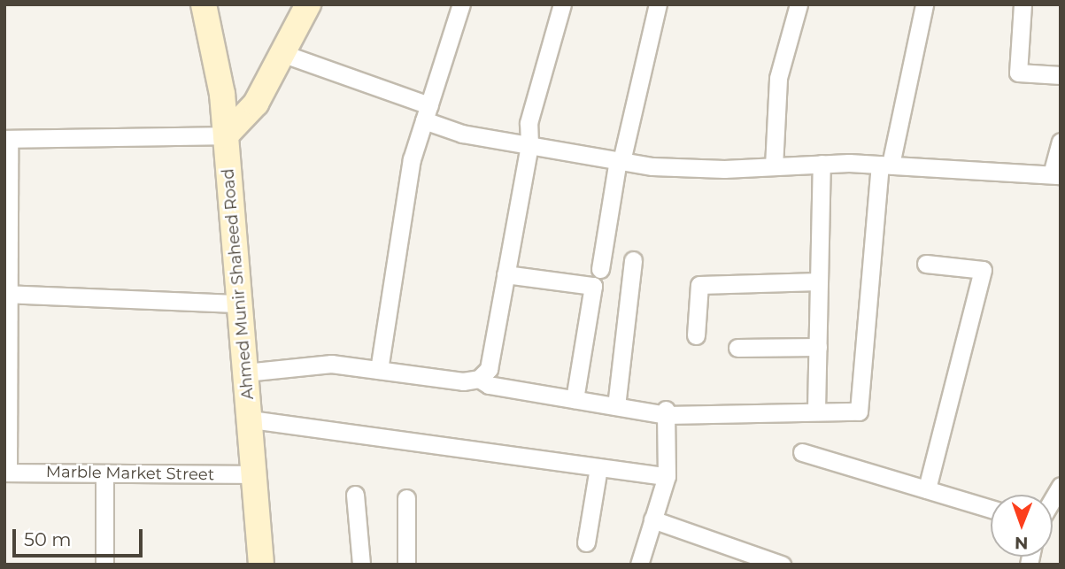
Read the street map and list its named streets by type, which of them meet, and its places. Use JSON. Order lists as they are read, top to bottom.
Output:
{
  "streets": {
    "street": ["Ahmed Munir Shaheed Road", "Marble Market Street"]
  },
  "crossings": [
    ["Ahmed Munir Shaheed Road", "Marble Market Street"]
  ],
  "scale_bar": "50 m",
  "north": "bottom"
}
